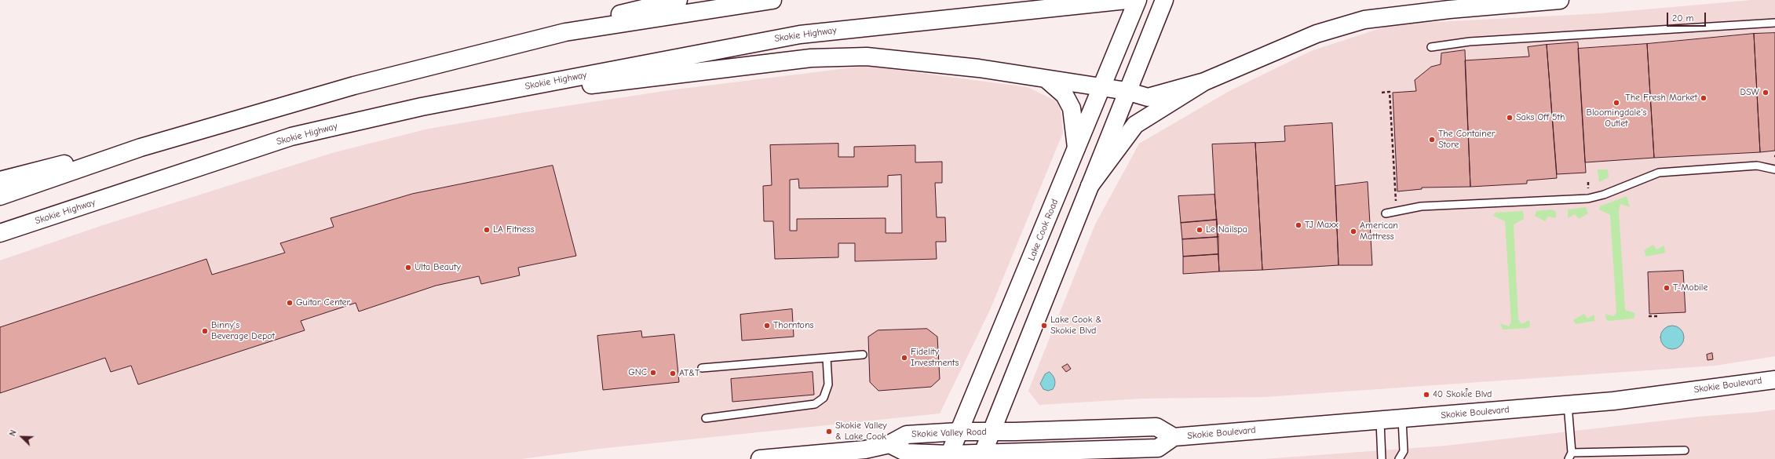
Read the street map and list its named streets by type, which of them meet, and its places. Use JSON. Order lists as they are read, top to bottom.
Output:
{
  "streets": {
    "main road": [
      "Skokie Highway",
      "Lake Cook Road",
      "Skokie Boulevard",
      "Skokie Valley Road"
    ]
  },
  "crossings": [
    ["Lake Cook Road", "Skokie Valley Road"],
    ["Skokie Boulevard", "Skokie Valley Road"]
  ],
  "places": [
    "DSW",
    "The Fresh Market",
    "Bloomingdale's Outlet",
    "Saks Off 5th",
    "The Container Store",
    "TJ Maxx",
    "LA Fitness",
    "Le Nailspa",
    "American Mattress",
    "Ulta Beauty",
    "T-Mobile",
    "Guitar Center",
    "Thorntons",
    "Lake Cook & Skokie Blvd",
    "Binny's Beverage Depot",
    "Fidelity Investments",
    "GNC",
    "AT&T",
    "40 Skokie Blvd",
    "Skokie Valley & Lake Cook"
  ],
  "scale_bar": "20 m",
  "north": "top left"
}
